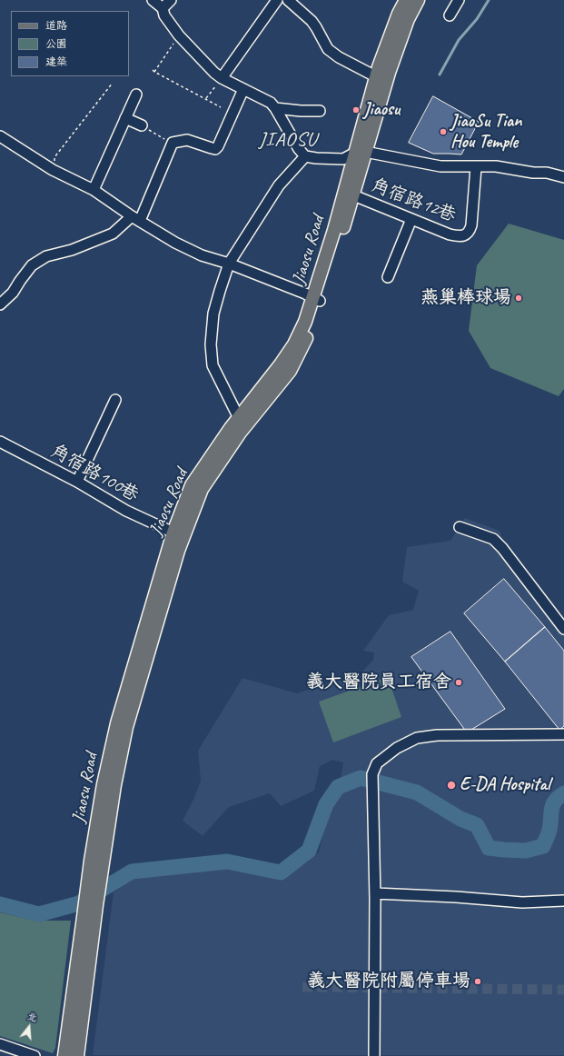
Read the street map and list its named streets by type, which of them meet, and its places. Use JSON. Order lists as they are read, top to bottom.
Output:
{
  "streets": {
    "main road": ["Jiaosu Road"],
    "street": ["角宿路12巷", "角宿路100巷"]
  },
  "crossings": [
    ["角宿路12巷", "Jiaosu Road"],
    ["Jiaosu Road", "角宿路100巷"]
  ],
  "districts": ["JIAOSU"],
  "places": [
    "Jiaosu",
    "JiaoSu Tian Hou Temple",
    "燕巢棒球場",
    "義大醫院員工宿舍",
    "E-DA Hospital",
    "義大醫院附屬停車場"
  ],
  "legend": ["道路", "公園", "建築"],
  "north": "top"
}
